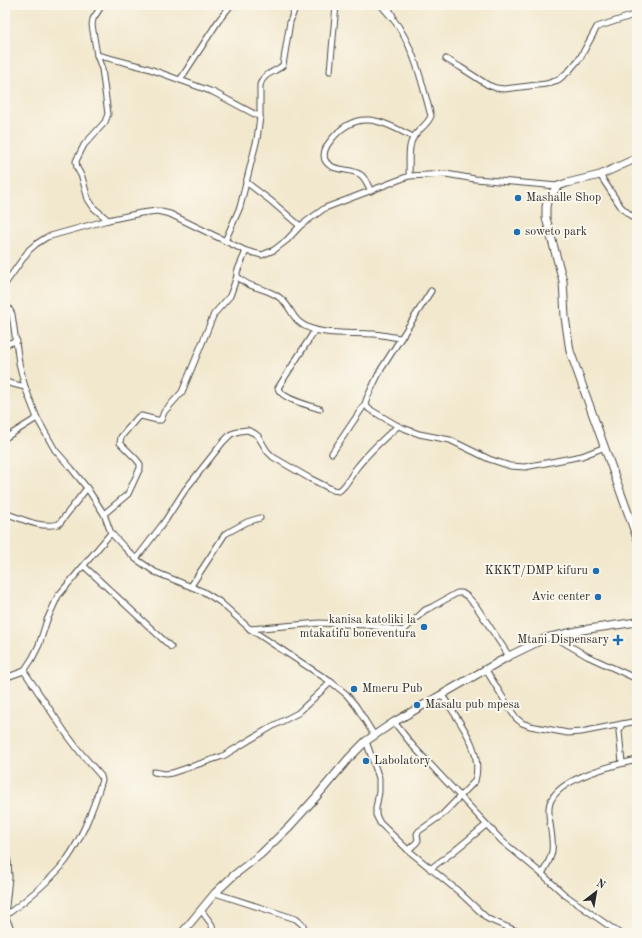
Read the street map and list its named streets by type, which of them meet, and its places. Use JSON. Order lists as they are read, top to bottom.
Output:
{
  "places": {
    "other": [
      "Mashalle Shop",
      "soweto park",
      "KKKT/DMP kifuru",
      "Avic center",
      "kanisa katoliki la mtakatifu boneventura",
      "Mmeru Pub",
      "Masalu pub mpesa",
      "Labolatory"
    ],
    "health": ["Mtani Dispensary"]
  },
  "north": "top right"
}
